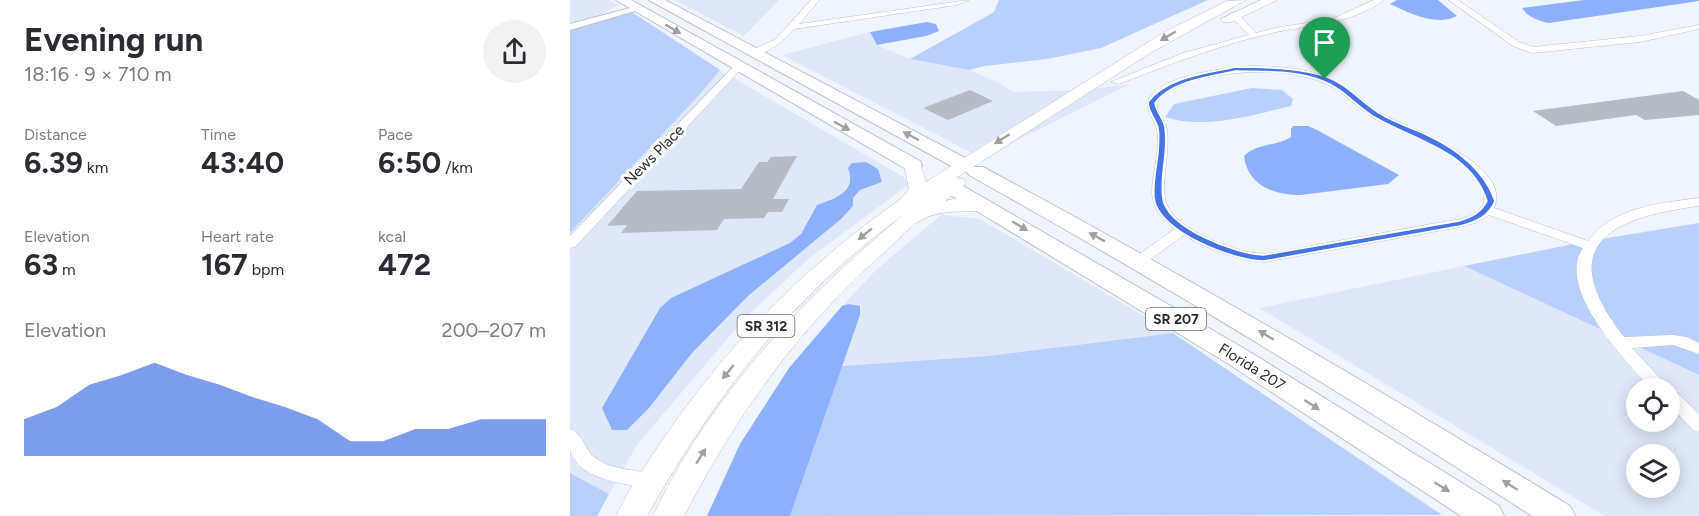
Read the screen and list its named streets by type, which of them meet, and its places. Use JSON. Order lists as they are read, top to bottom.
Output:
{
  "streets": {
    "highway": ["SR 207", "Florida 207"],
    "main road": ["SR 312"],
    "street": ["News Place"]
  },
  "crossings": [
    ["News Place", "SR 207"],
    ["SR 207", "SR 312"],
    ["SR 207", "Florida 207"],
    ["SR 312", "Florida 207"]
  ],
  "page": {
    "heading": ["Evening run", "18:16 · 9 × 710 m"],
    "stats": [
      ["Distance", "6.39 km"],
      ["Time", "43:40"],
      ["Pace", "6:50 /km"],
      ["Elevation", "63 m"],
      ["Heart rate", "167 bpm"],
      ["kcal", "472"]
    ],
    "chart": ["Elevation", "200–207 m"]
  }
}
